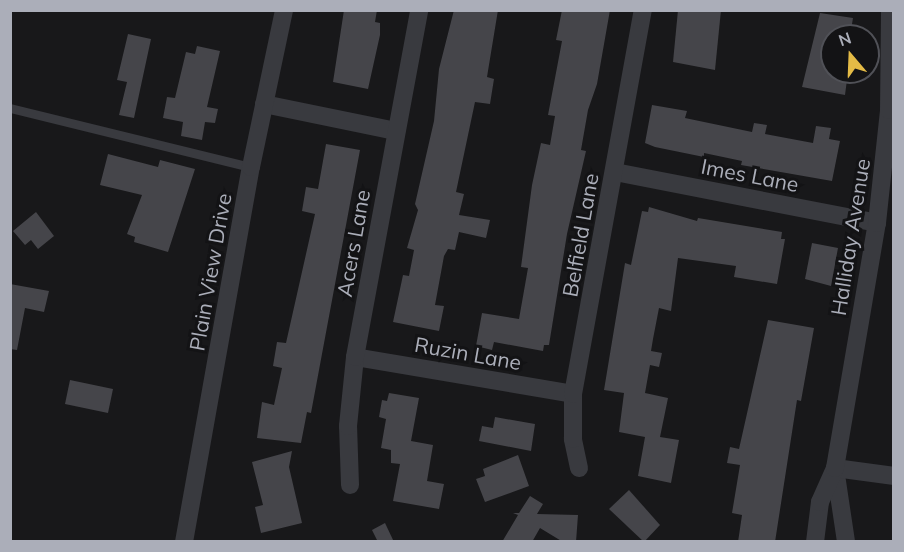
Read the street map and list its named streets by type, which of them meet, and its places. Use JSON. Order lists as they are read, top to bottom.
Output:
{
  "streets": {
    "street": [
      "Imes Lane",
      "Belfield Lane",
      "Halliday Avenue",
      "Acers Lane",
      "Plain View Drive",
      "Ruzin Lane"
    ]
  },
  "crossings": [
    ["Imes Lane", "Belfield Lane"],
    ["Imes Lane", "Halliday Avenue"],
    ["Belfield Lane", "Ruzin Lane"],
    ["Acers Lane", "Ruzin Lane"]
  ],
  "north": "top"
}
